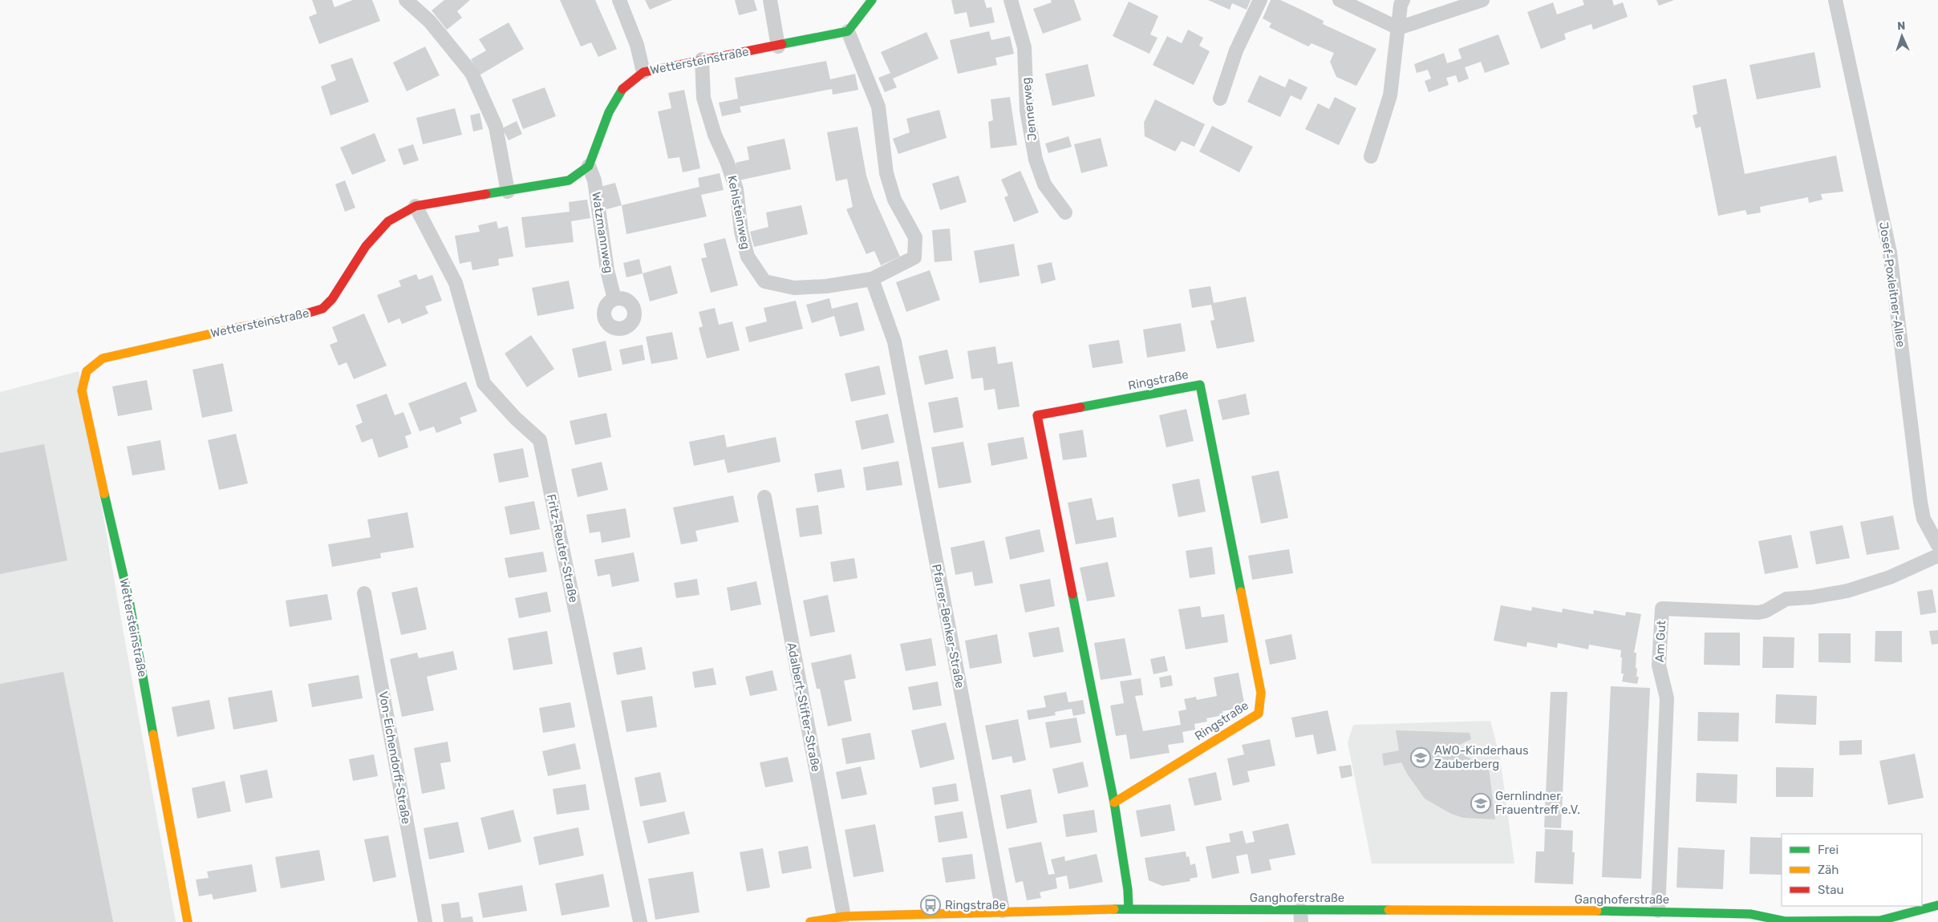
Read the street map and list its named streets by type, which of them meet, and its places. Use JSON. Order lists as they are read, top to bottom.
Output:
{
  "streets": {
    "street": [
      "Wettersteinstraße",
      "Jennerweg",
      "Kehlsteinweg",
      "Watzmannweg",
      "Josef-Poxleitner-Allee",
      "Ringstraße",
      "Fritz-Reuter-Straße",
      "Pfarrer-Benker-Straße",
      "Am Gut",
      "Adalbert-Stifter-Straße",
      "Von-Eichendorff-Straße",
      "Ganghoferstraße"
    ]
  },
  "crossings": [
    ["Wettersteinstraße", "Kehlsteinweg"],
    ["Wettersteinstraße", "Watzmannweg"],
    ["Wettersteinstraße", "Fritz-Reuter-Straße"],
    ["Kehlsteinweg", "Pfarrer-Benker-Straße"],
    ["Ringstraße", "Ganghoferstraße"],
    ["Pfarrer-Benker-Straße", "Ganghoferstraße"],
    ["Am Gut", "Ganghoferstraße"],
    ["Adalbert-Stifter-Straße", "Ganghoferstraße"]
  ],
  "places": {
    "school or university": ["AWO-Kinderhaus Zauberberg", "Gernlindner Frauentreff e.V."],
    "bus stop": ["Ringstraße"]
  },
  "legend": ["Frei", "Zäh", "Stau"],
  "north": "top"
}
